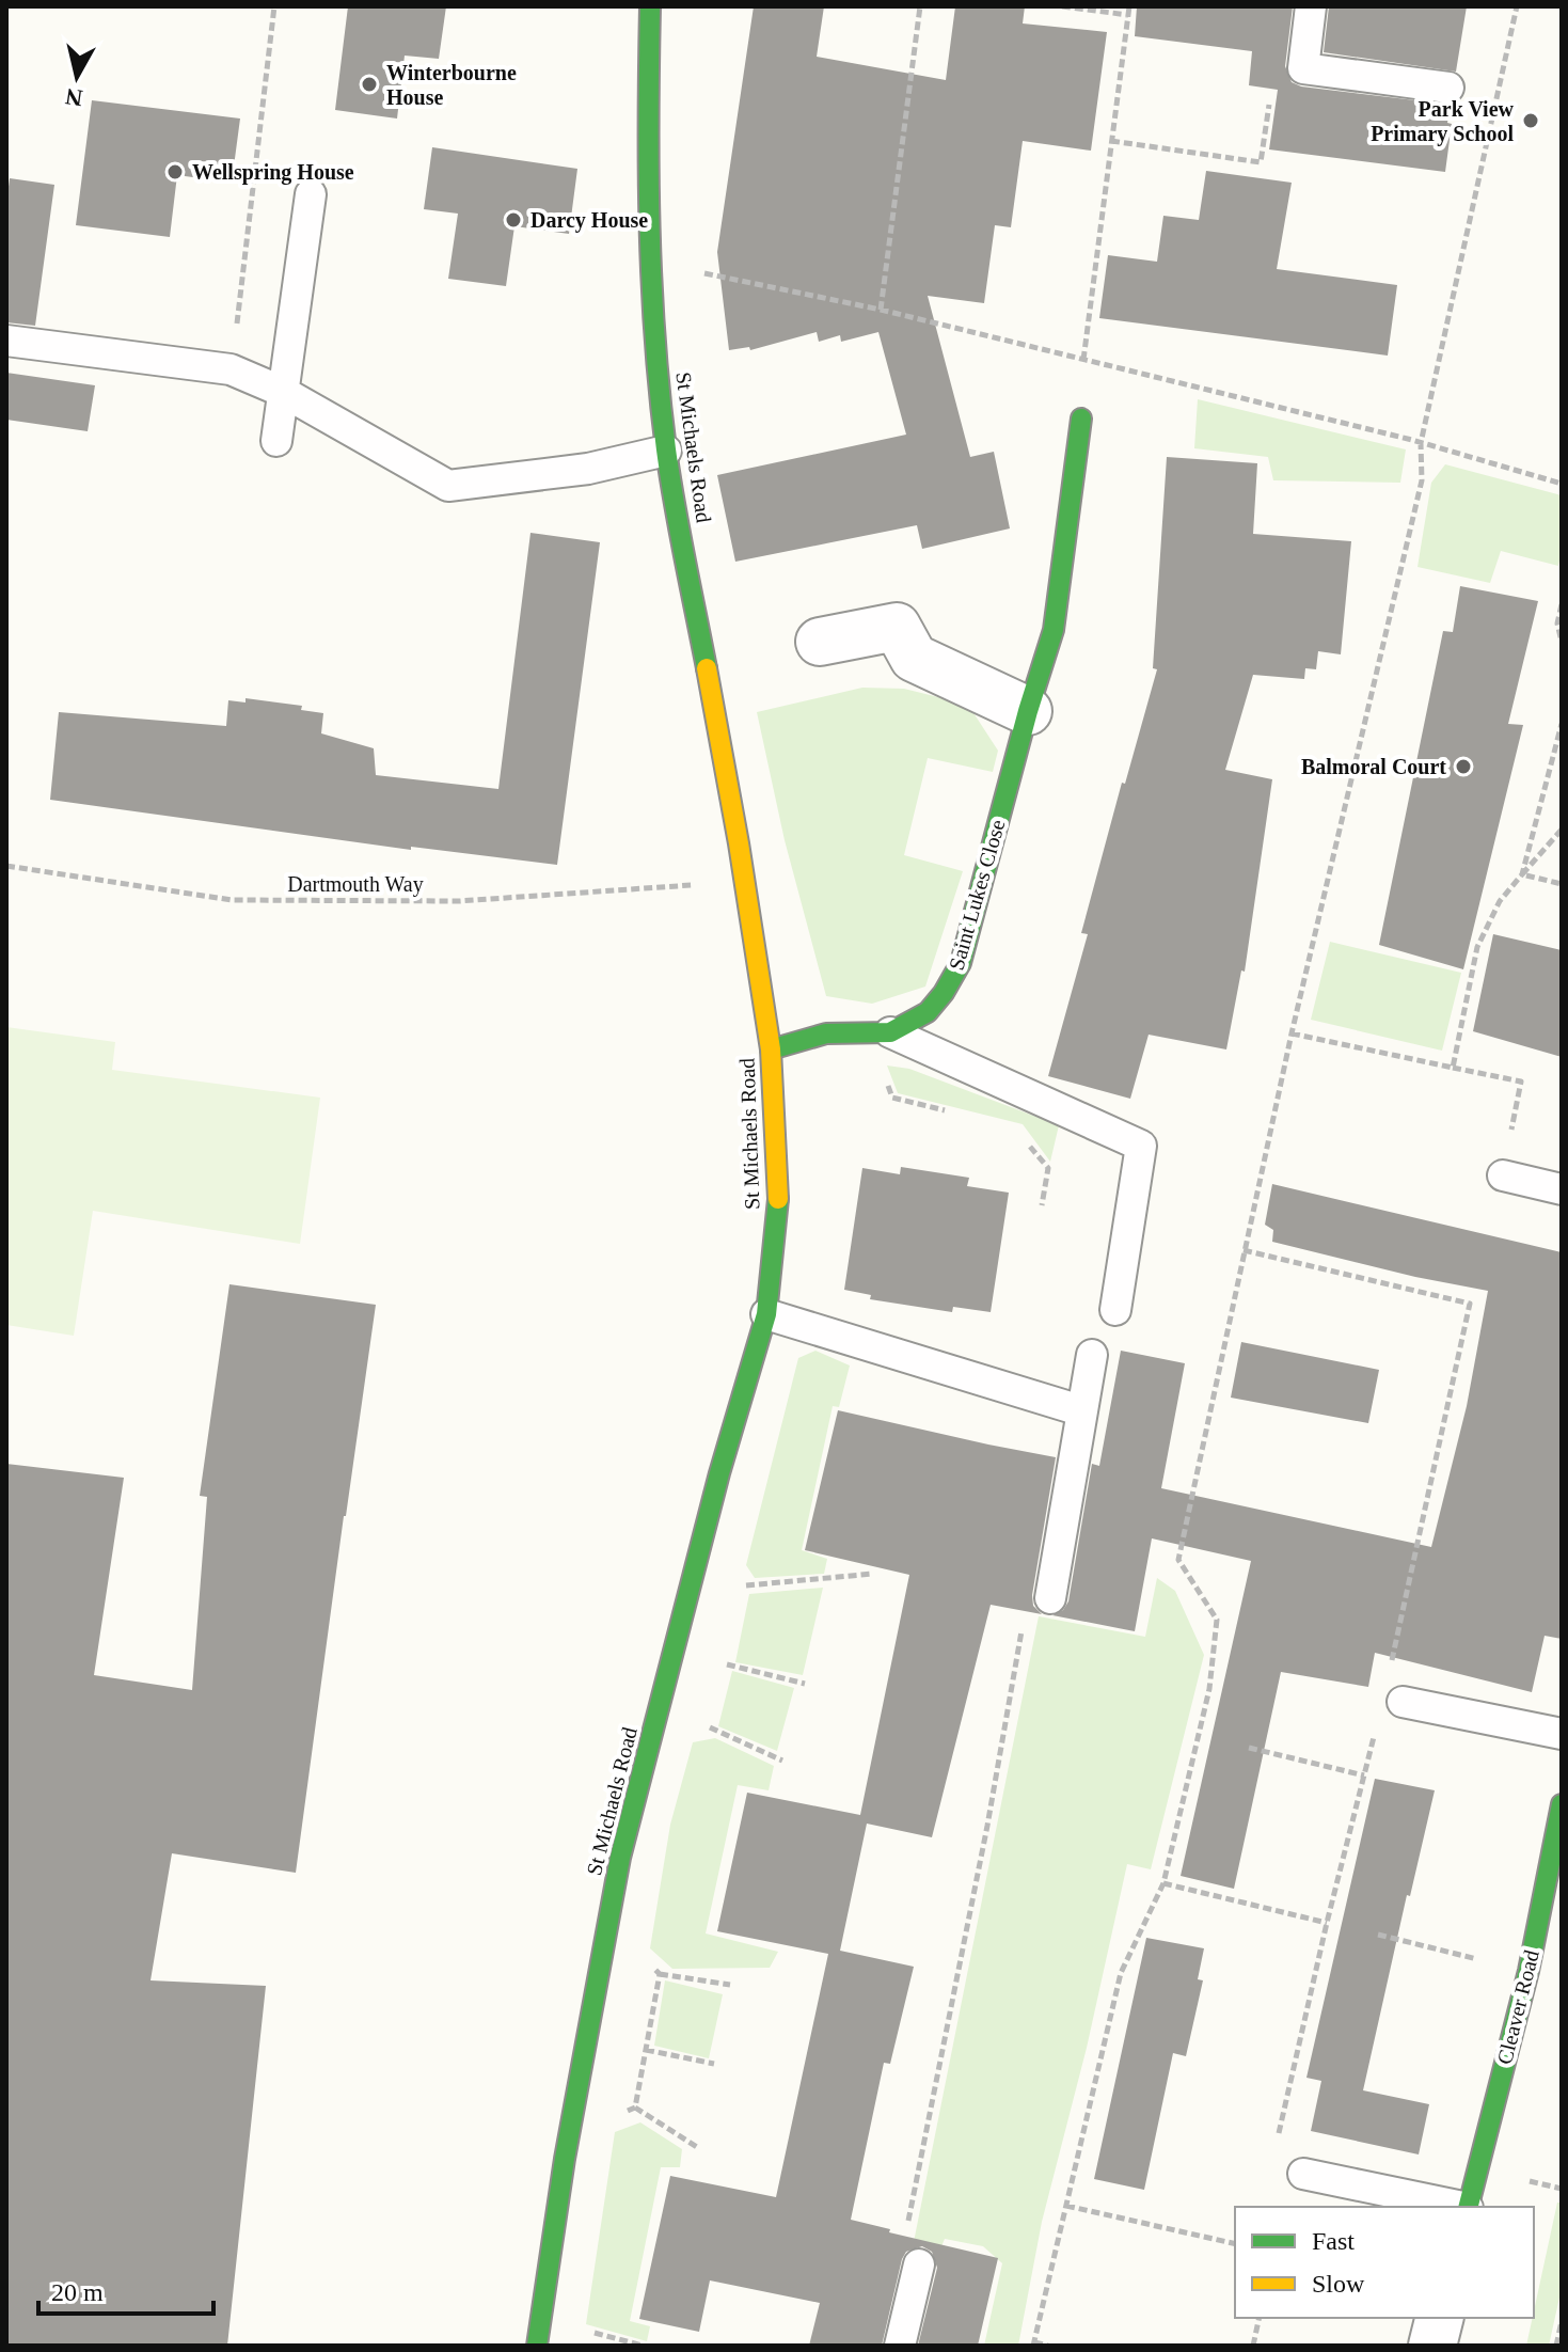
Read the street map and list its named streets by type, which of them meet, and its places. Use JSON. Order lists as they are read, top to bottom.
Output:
{
  "streets": {
    "street": ["St Michaels Road", "Saint Lukes Close", "Cleaver Road"],
    "path": ["Dartmouth Way"]
  },
  "crossings": [
    ["St Michaels Road", "Saint Lukes Close"]
  ],
  "places": [
    "Winterbourne House",
    "Park View Primary School",
    "Wellspring House",
    "Darcy House",
    "Balmoral Court"
  ],
  "legend": ["Fast", "Slow"],
  "scale_bar": "20 m",
  "north": "bottom"
}
